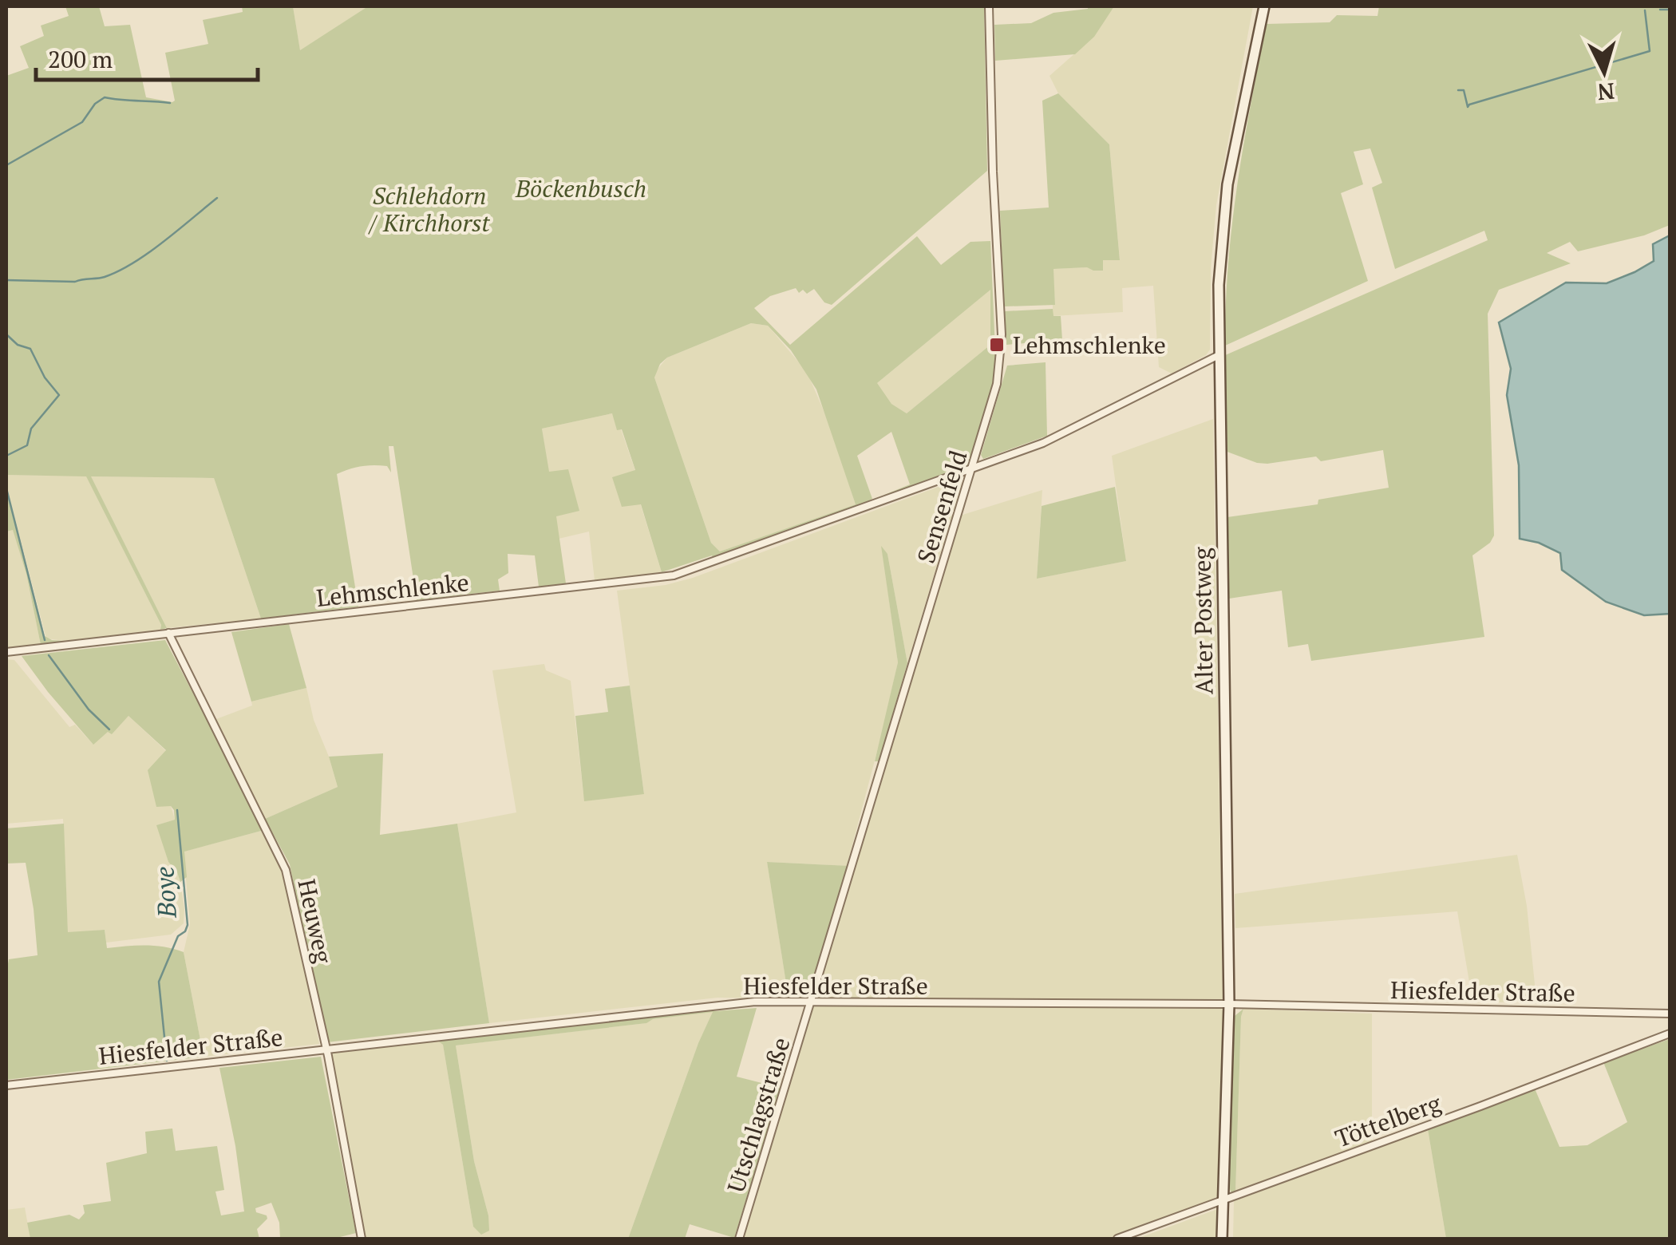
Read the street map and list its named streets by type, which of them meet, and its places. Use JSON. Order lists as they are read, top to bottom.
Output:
{
  "streets": {
    "main road": ["Alter Postweg"],
    "street": [
      "Sensenfeld",
      "Lehmschlenke",
      "Heuweg",
      "Hiesfelder Straße",
      "Utschlagstraße",
      "Töttelberg"
    ]
  },
  "crossings": [
    ["Sensenfeld", "Lehmschlenke"],
    ["Sensenfeld", "Hiesfelder Straße"],
    ["Sensenfeld", "Utschlagstraße"],
    ["Lehmschlenke", "Alter Postweg"],
    ["Lehmschlenke", "Heuweg"],
    ["Alter Postweg", "Hiesfelder Straße"],
    ["Alter Postweg", "Töttelberg"],
    ["Heuweg", "Hiesfelder Straße"],
    ["Hiesfelder Straße", "Utschlagstraße"]
  ],
  "water": ["Boye"],
  "parks": ["Böckenbusch", "Schlehdorn / Kirchhorst"],
  "places": {
    "transit": ["Lehmschlenke"]
  },
  "scale_bar": "200 m",
  "north": "bottom"
}
